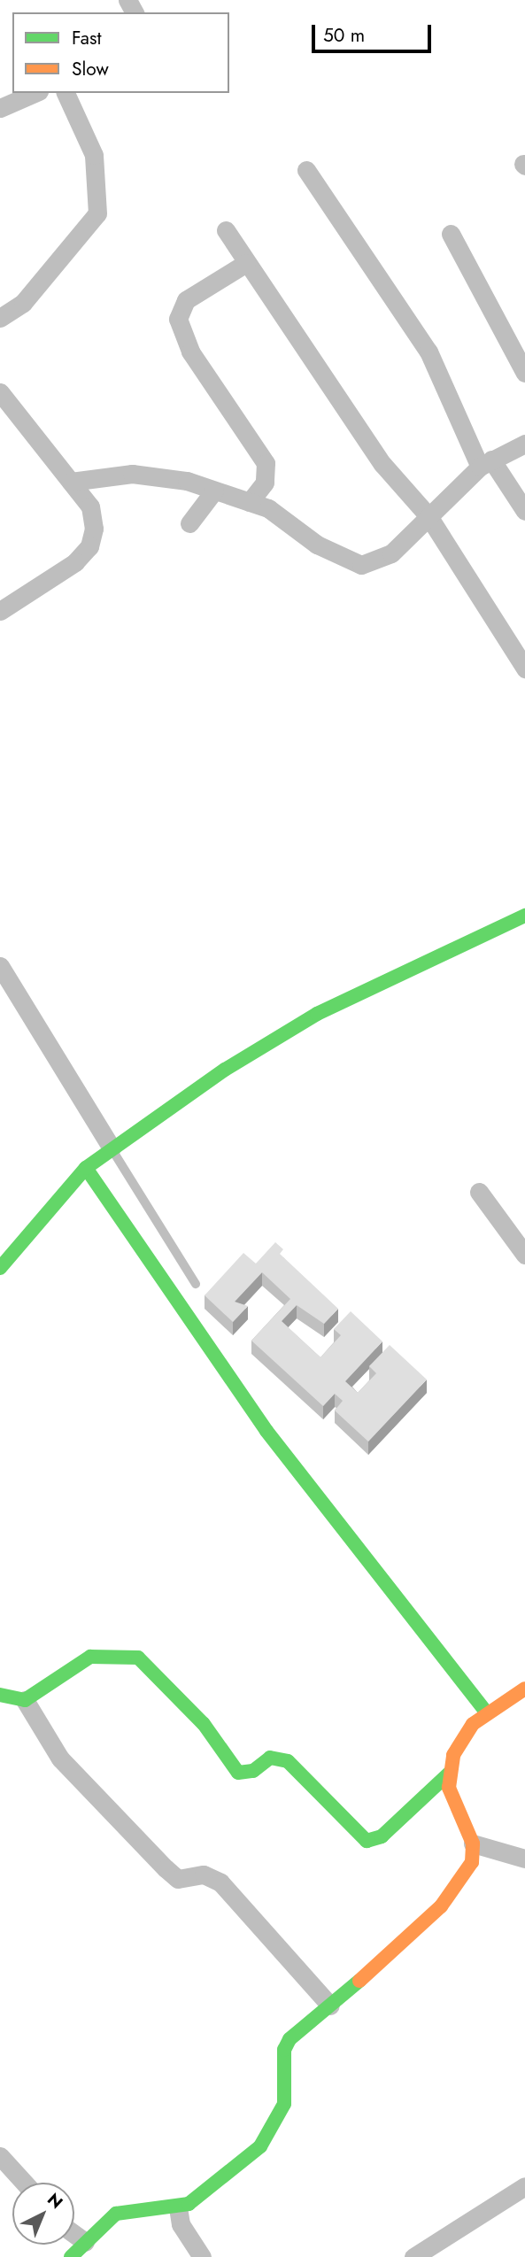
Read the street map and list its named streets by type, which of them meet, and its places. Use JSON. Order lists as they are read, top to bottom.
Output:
{
  "legend": ["Fast", "Slow"],
  "scale_bar": "50 m",
  "north": "top right"
}
